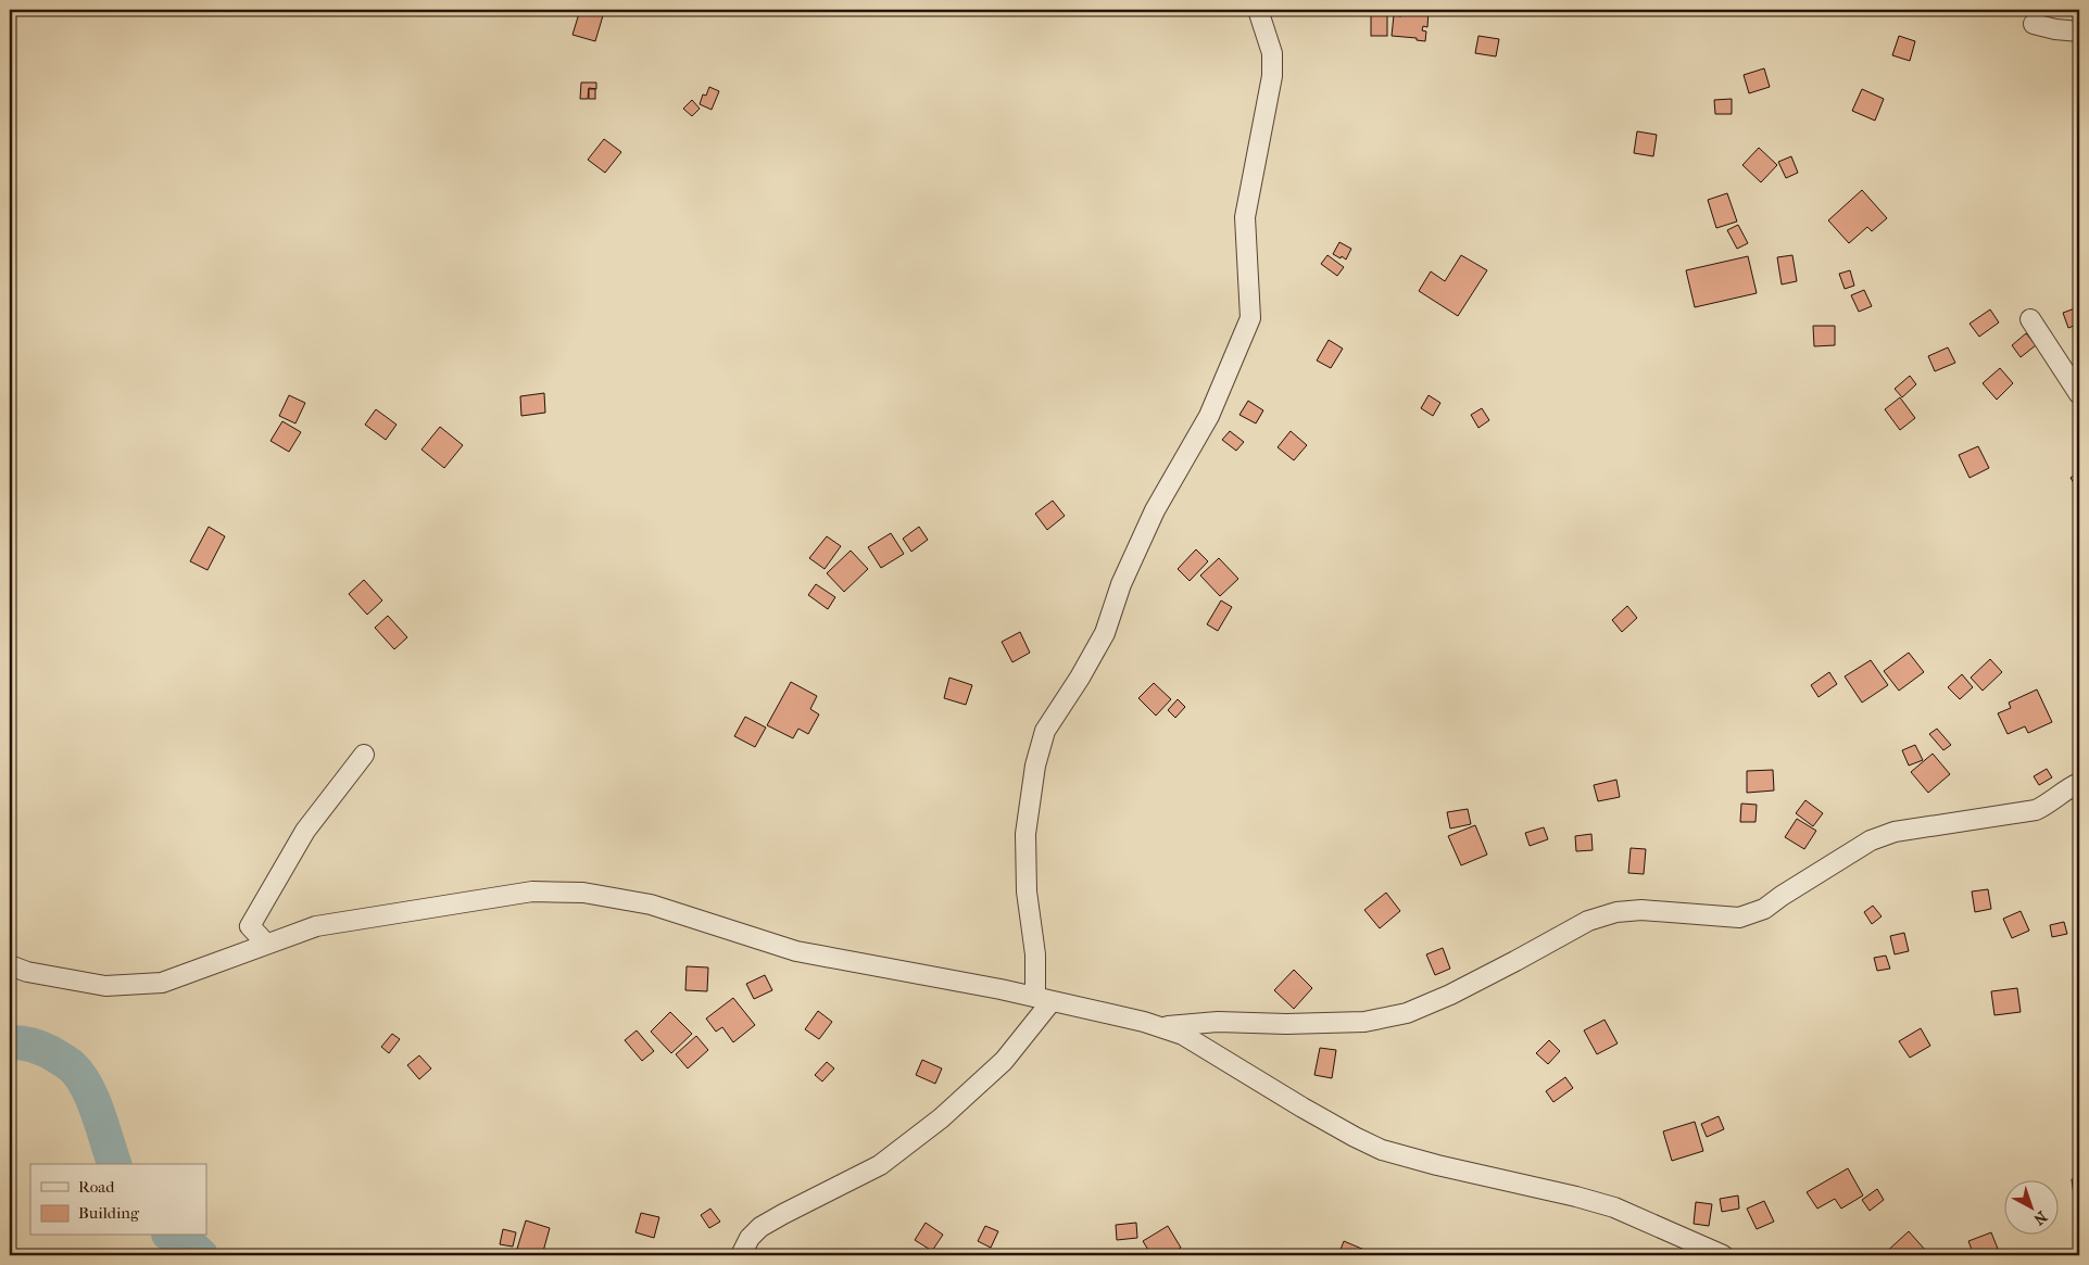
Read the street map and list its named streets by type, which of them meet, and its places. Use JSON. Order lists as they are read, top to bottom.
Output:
{
  "legend": ["Road", "Building"],
  "north": "bottom right"
}
